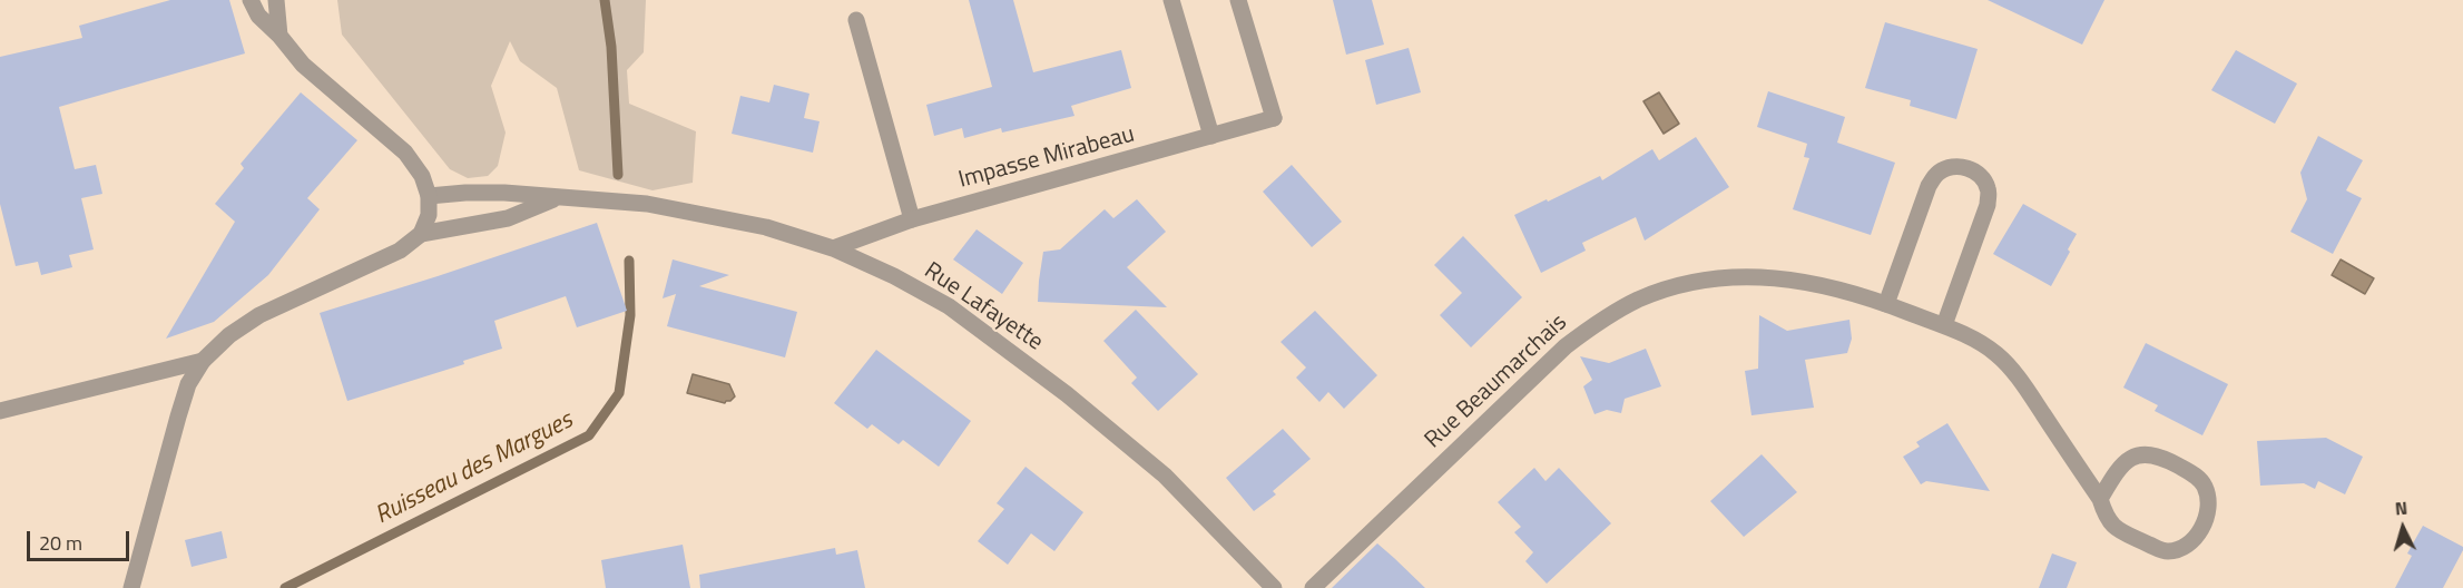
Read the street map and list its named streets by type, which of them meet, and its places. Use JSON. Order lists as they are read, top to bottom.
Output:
{
  "streets": {
    "street": ["Impasse Mirabeau", "Rue Lafayette", "Rue Beaumarchais"]
  },
  "crossings": [
    ["Impasse Mirabeau", "Rue Lafayette"]
  ],
  "water": ["Ruisseau des Margues"],
  "scale_bar": "20 m",
  "north": "top"
}
